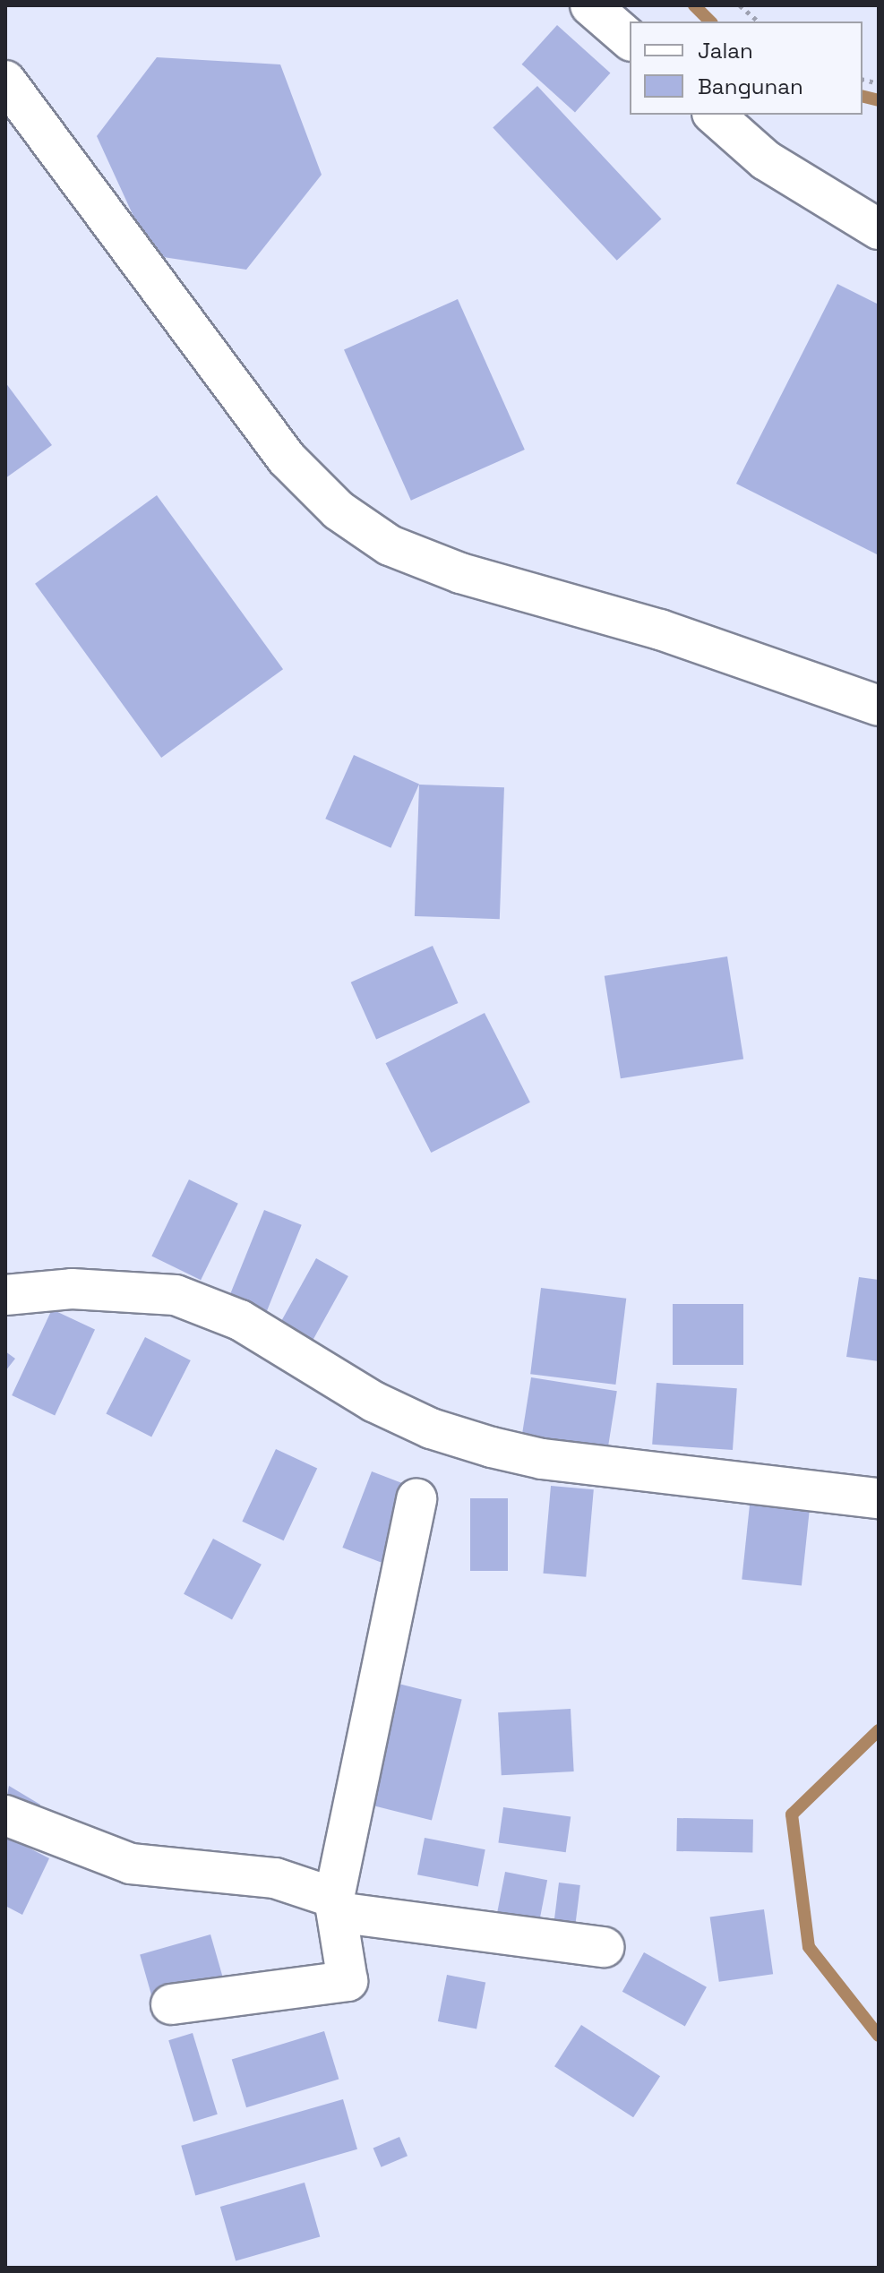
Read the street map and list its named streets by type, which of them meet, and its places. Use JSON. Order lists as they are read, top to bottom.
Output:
{
  "legend": ["Jalan", "Bangunan"]
}
